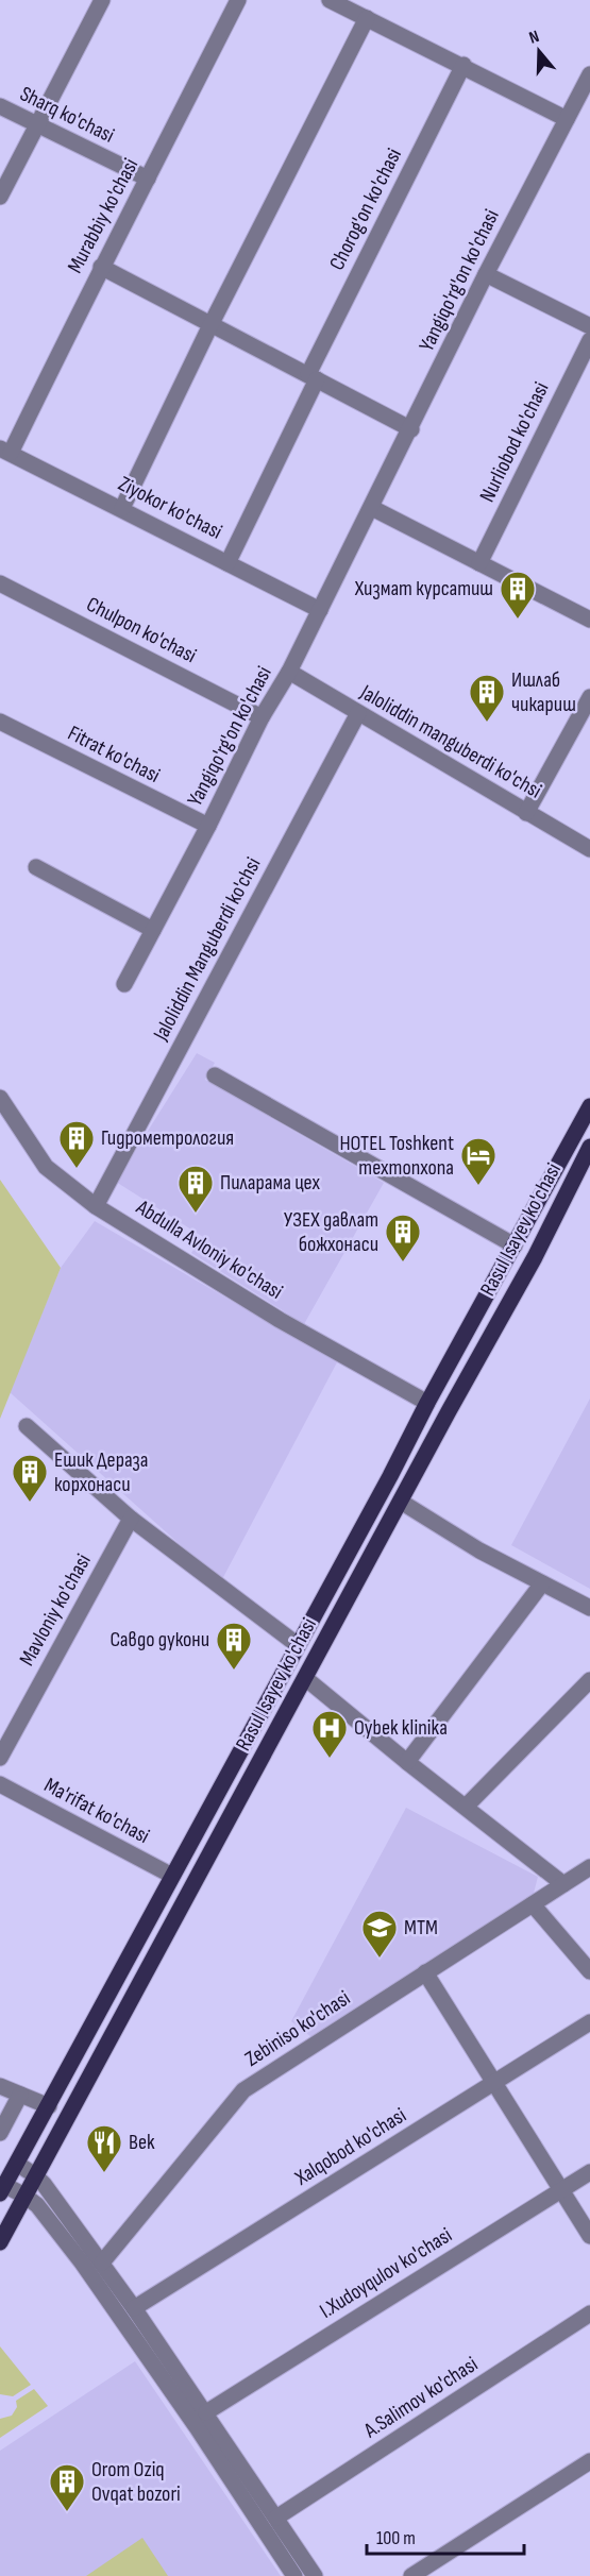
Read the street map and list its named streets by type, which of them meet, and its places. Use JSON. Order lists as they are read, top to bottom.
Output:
{
  "streets": {
    "main road": ["Rasul Isayev ko'chasi"],
    "street": [
      "Sharq ko'chasi",
      "Chorog'on ko'chasi",
      "Murabbiy ko'chasi",
      "Yangiqo'rg'on ko'chasi",
      "Nurliobod ko'chasi",
      "Ziyokor ko'chasi",
      "Chulpon ko'chasi",
      "Jaloliddin manguberdi ko'chsi",
      "Fitrat ko'chasi",
      "Jaloliddin Manguberdi ko'chsi",
      "Abdulla Avloniy ko'chasi",
      "Mavloniy ko'chasi",
      "Ma'rifat ko'chasi",
      "Zebiniso ko'chasi",
      "Xalqobod ko'chasi",
      "I.Xudoyqulov ko'chasi",
      "A.Salimov ko'chasi"
    ]
  },
  "crossings": [
    ["Sharq ko'chasi", "Murabbiy ko'chasi"],
    ["Chorog'on ko'chasi", "Ziyokor ko'chasi"],
    ["Murabbiy ko'chasi", "Ziyokor ko'chasi"],
    ["Yangiqo'rg'on ko'chasi", "Ziyokor ko'chasi"],
    ["Yangiqo'rg'on ko'chasi", "Chulpon ko'chasi"],
    ["Yangiqo'rg'on ko'chasi", "Jaloliddin manguberdi ko'chsi"],
    ["Yangiqo'rg'on ko'chasi", "Fitrat ko'chasi"],
    ["Jaloliddin manguberdi ko'chsi", "Jaloliddin Manguberdi ko'chsi"],
    ["Jaloliddin Manguberdi ko'chsi", "Abdulla Avloniy ko'chasi"],
    ["Rasul Isayev ko'chasi", "Abdulla Avloniy ko'chasi"],
    ["Rasul Isayev ko'chasi", "Ma'rifat ko'chasi"]
  ],
  "places": {
    "building": [
      "Хизмат курсатиш",
      "Ишлаб чикариш",
      "Гидрометрология",
      "Пиларама цех",
      "УЗЕХ давлат божхонаси",
      "Ешик Дераза корхонаси",
      "Савдо дукони",
      "Orom Oziq Ovqat bozori"
    ],
    "hotel": ["HOTEL Toshkent mexmonxona"],
    "hospital": ["Oybek klinika"],
    "school or university": ["MTM"],
    "restaurant": ["Bek"]
  },
  "scale_bar": "100 m",
  "north": "top"
}
